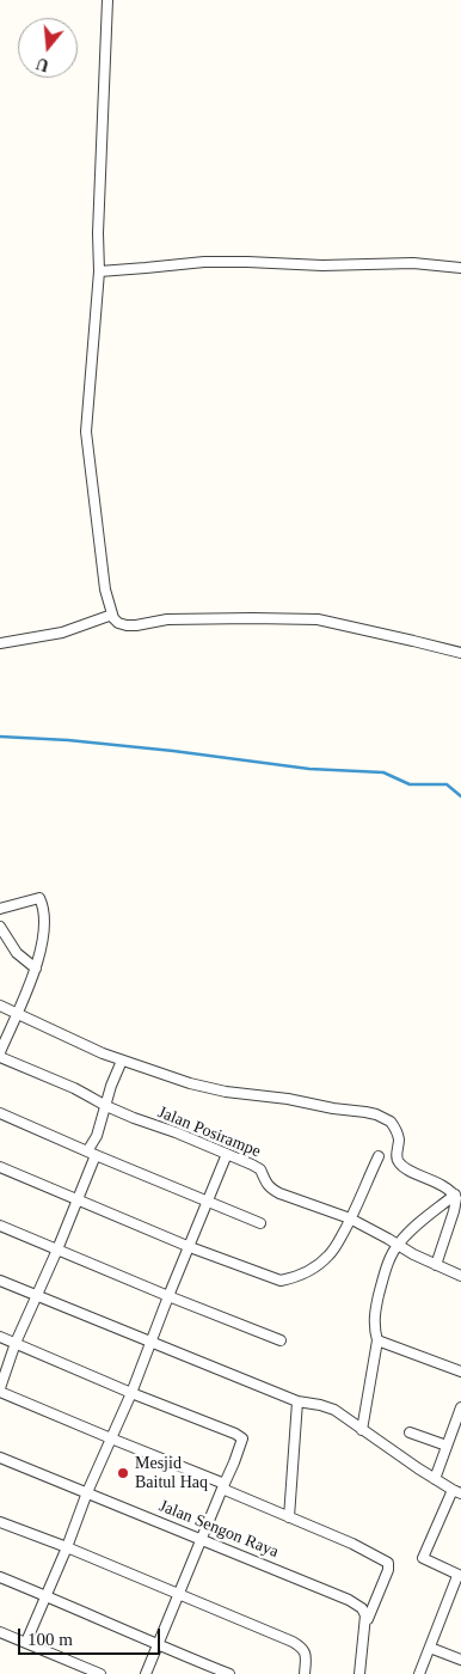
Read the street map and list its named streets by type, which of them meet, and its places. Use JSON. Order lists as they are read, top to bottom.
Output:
{
  "streets": {
    "street": ["Jalan Posirampe", "Jalan Sengon Raya"]
  },
  "places": ["Mesjid Baitul Haq"],
  "scale_bar": "100 m",
  "north": "bottom"
}
